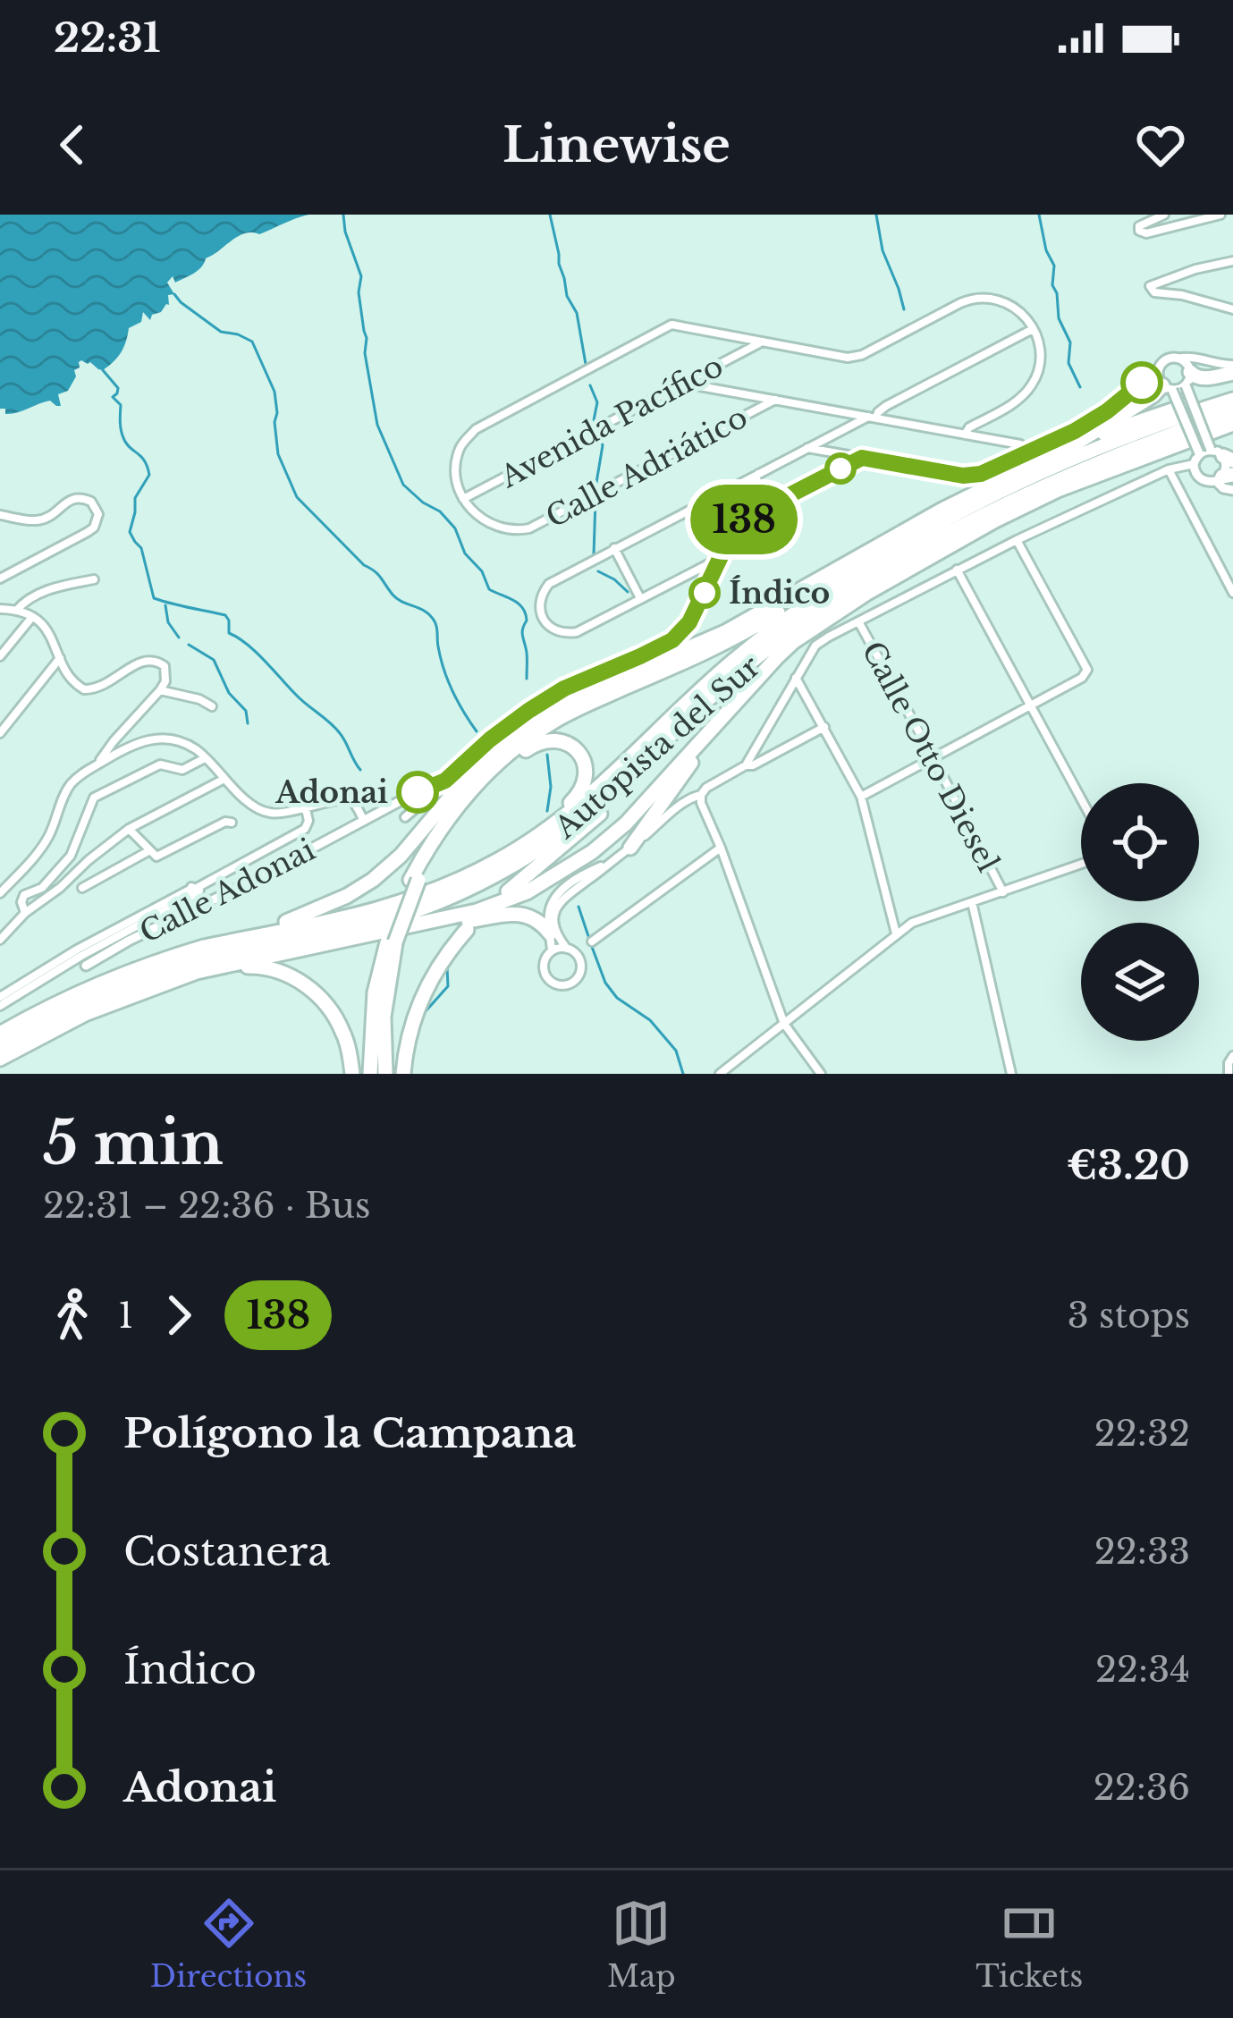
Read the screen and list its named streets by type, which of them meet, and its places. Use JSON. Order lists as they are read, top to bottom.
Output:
{
  "streets": {
    "highway": ["Autopista del Sur"],
    "street": [
      "Avenida Pacífico",
      "Calle Adriático",
      "Calle Otto Diesel",
      "Calle Adonai"
    ]
  },
  "crossings": [
    ["Avenida Pacífico", "Calle Adriático"]
  ],
  "places": ["Índico", "Adonai"],
  "lines": ["bus line 138"],
  "page": {
    "status": "22:31",
    "header": "Linewise",
    "on_map": "138",
    "heading": ["5 min", "22:31 – 22:36 · Bus", "€3.20"],
    "legs": ["1", "138", "3 stops"],
    "list": [
      {
        "name": "Polígono la Campana",
        "value": "22:32"
      },
      {
        "name": "Costanera",
        "value": "22:33"
      },
      {
        "name": "Índico",
        "value": "22:34"
      },
      {
        "name": "Adonai",
        "value": "22:36"
      }
    ],
    "tabs": ["Directions", "Map", "Tickets"]
  }
}
